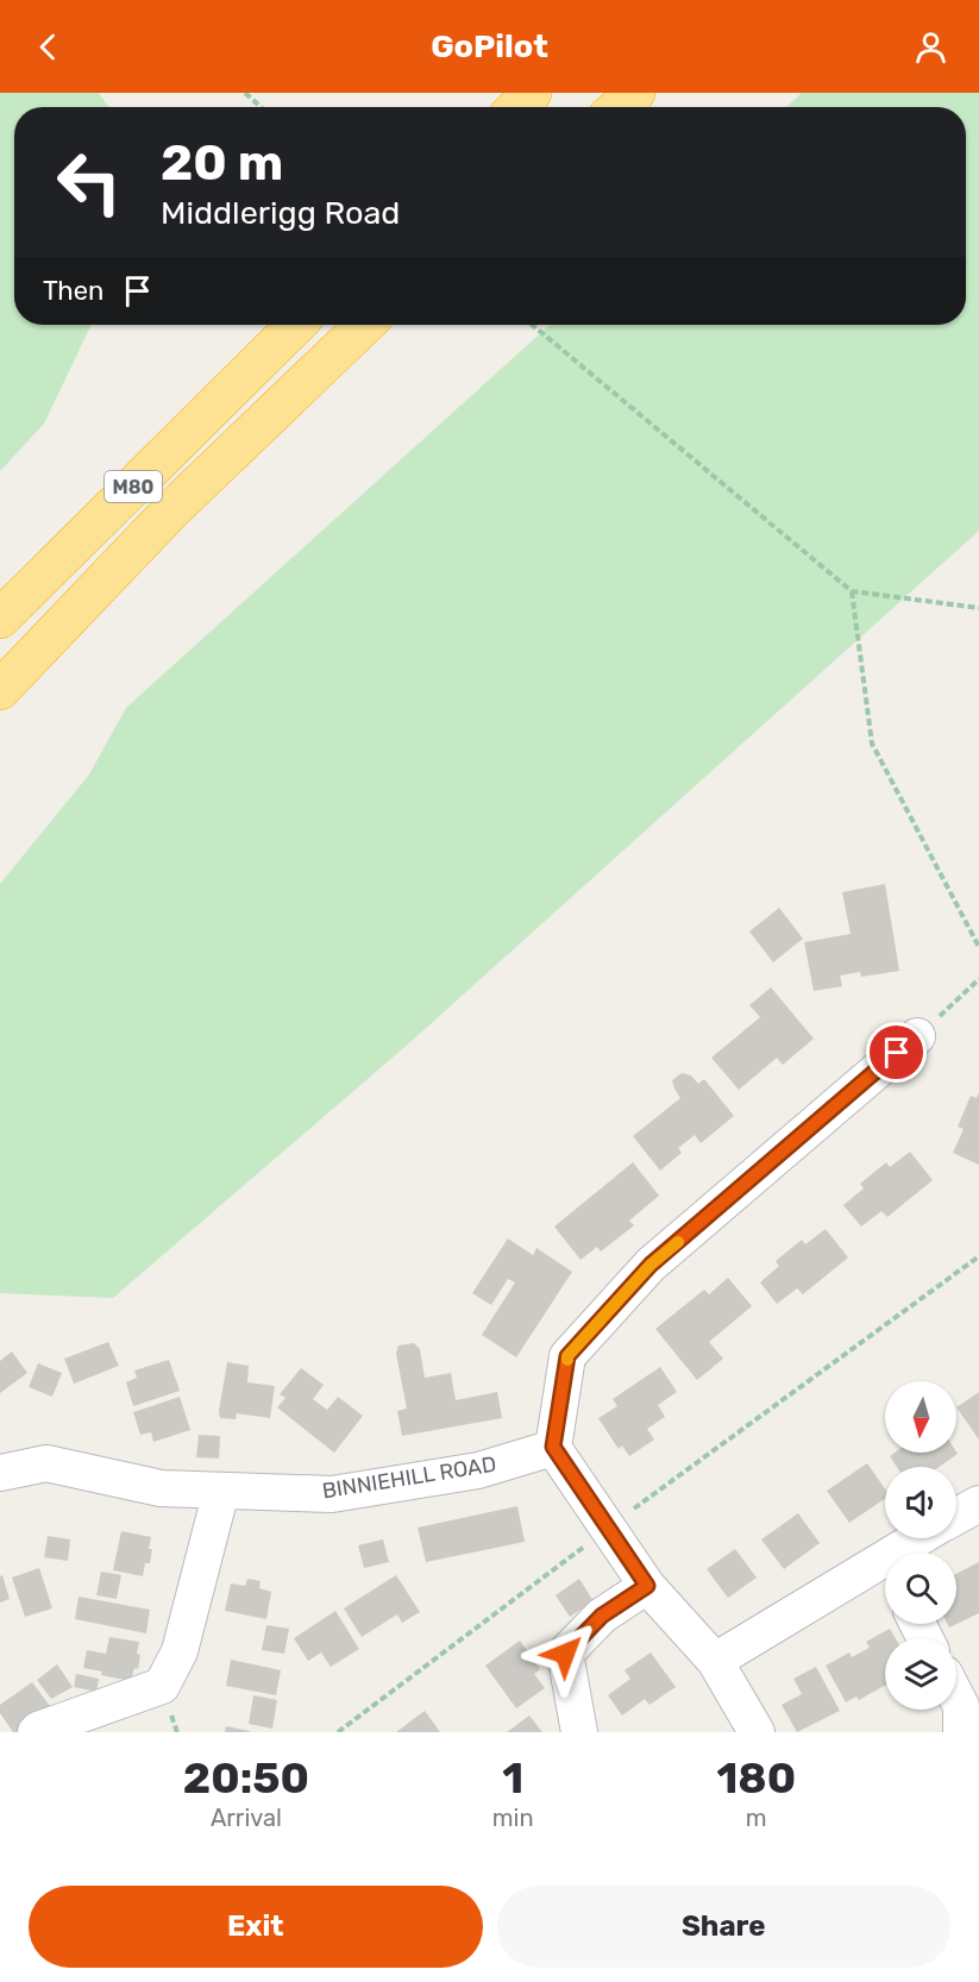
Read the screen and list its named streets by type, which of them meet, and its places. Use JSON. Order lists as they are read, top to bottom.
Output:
{
  "streets": {
    "highway": ["M80"],
    "street": ["BINNIEHILL ROAD"]
  },
  "north": "bottom",
  "page": {
    "header": "GoPilot",
    "turn": ["20 m", "Middlerigg Road"],
    "then": "Then",
    "eta": [
      "20:50",
      "Arrival",
      "1",
      "min",
      "180",
      "m"
    ],
    "buttons": ["Exit", "Share"]
  }
}
